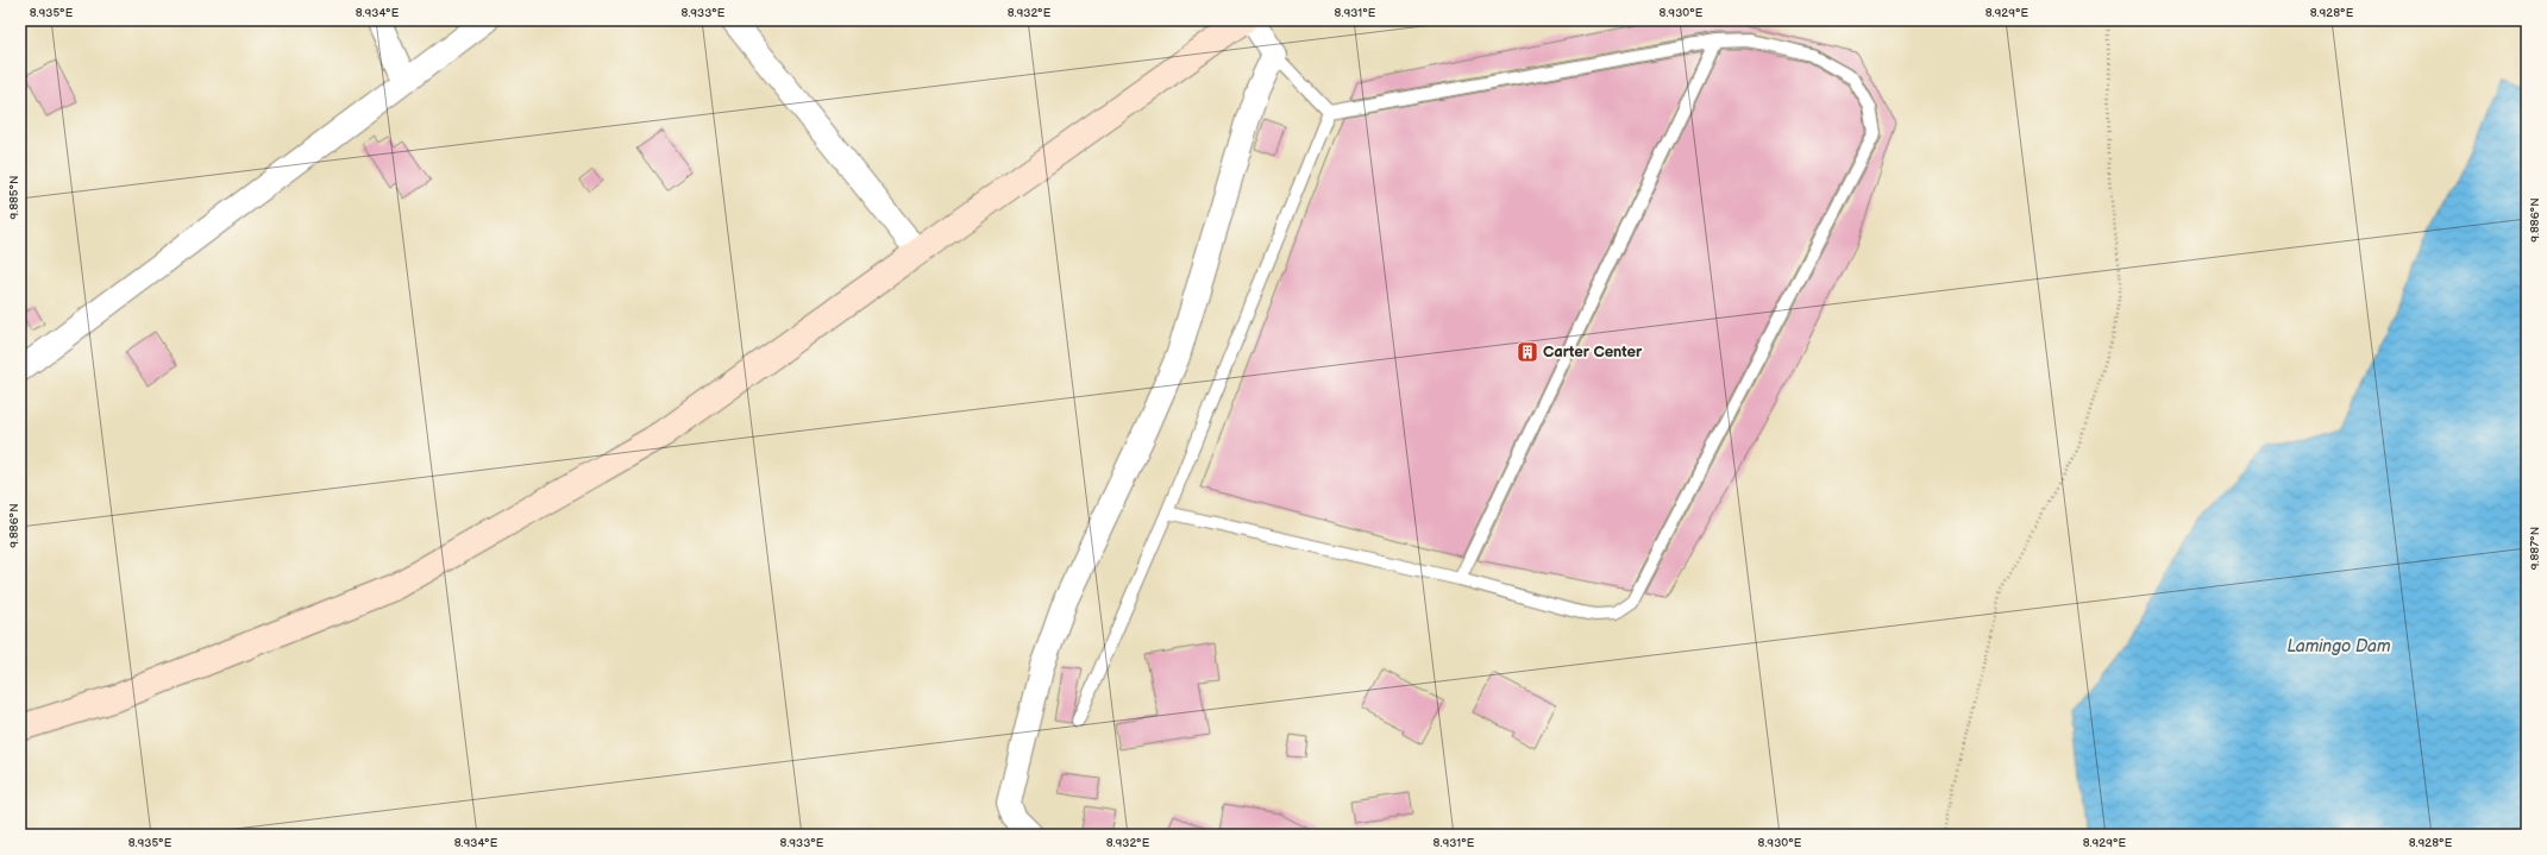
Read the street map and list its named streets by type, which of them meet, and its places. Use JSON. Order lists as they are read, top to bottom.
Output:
{
  "water": ["Lamingo Dam"],
  "places": {
    "building": ["Carter Center"]
  },
  "coordinates": [
    "8.935°E",
    "8.934°E",
    "8.933°E",
    "8.932°E",
    "8.931°E",
    "8.930°E",
    "8.929°E",
    "8.928°E",
    "9.885°N",
    "9.886°N",
    "9.887°N"
  ]
}
